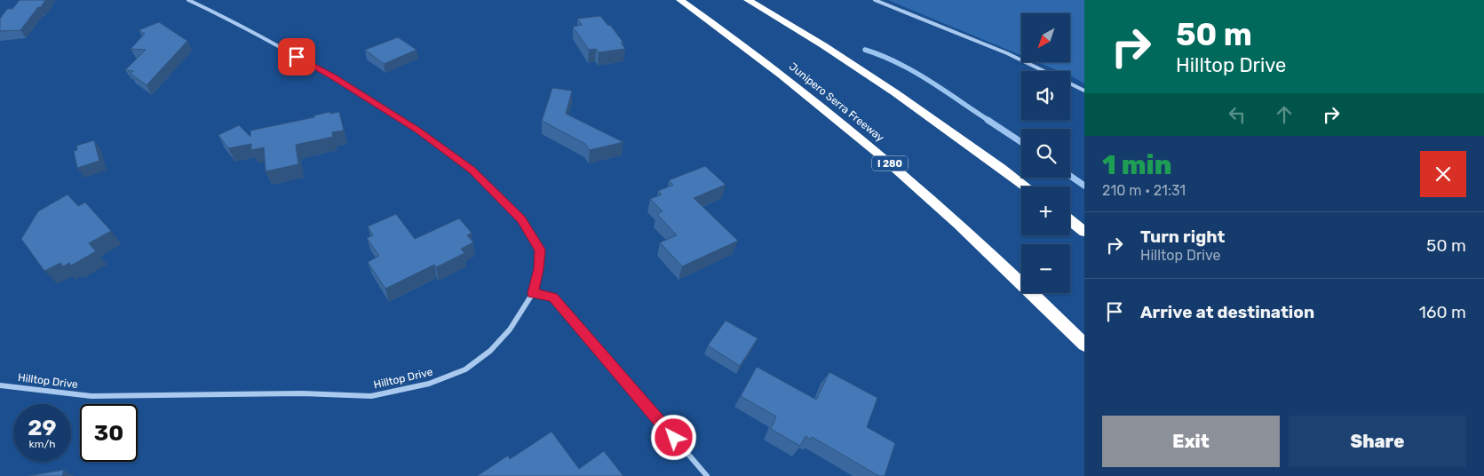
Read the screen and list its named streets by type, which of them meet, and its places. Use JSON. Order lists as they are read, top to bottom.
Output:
{
  "streets": {
    "highway": ["Junipero Serra Freeway", "I 280"],
    "street": ["Hilltop Drive"]
  },
  "north": "bottom left",
  "page": {
    "turn": ["50 m", "Hilltop Drive"],
    "map_buttons": ["+", "−"],
    "heading": ["1 min", "210 m · 21:31"],
    "list": [
      {
        "name": "Turn right",
        "note": "Hilltop Drive",
        "value": "50 m"
      },
      {
        "name": "Arrive at destination",
        "value": "160 m"
      }
    ],
    "speed": "29 km/h",
    "limit": "30",
    "buttons": ["Exit", "Share"]
  }
}
